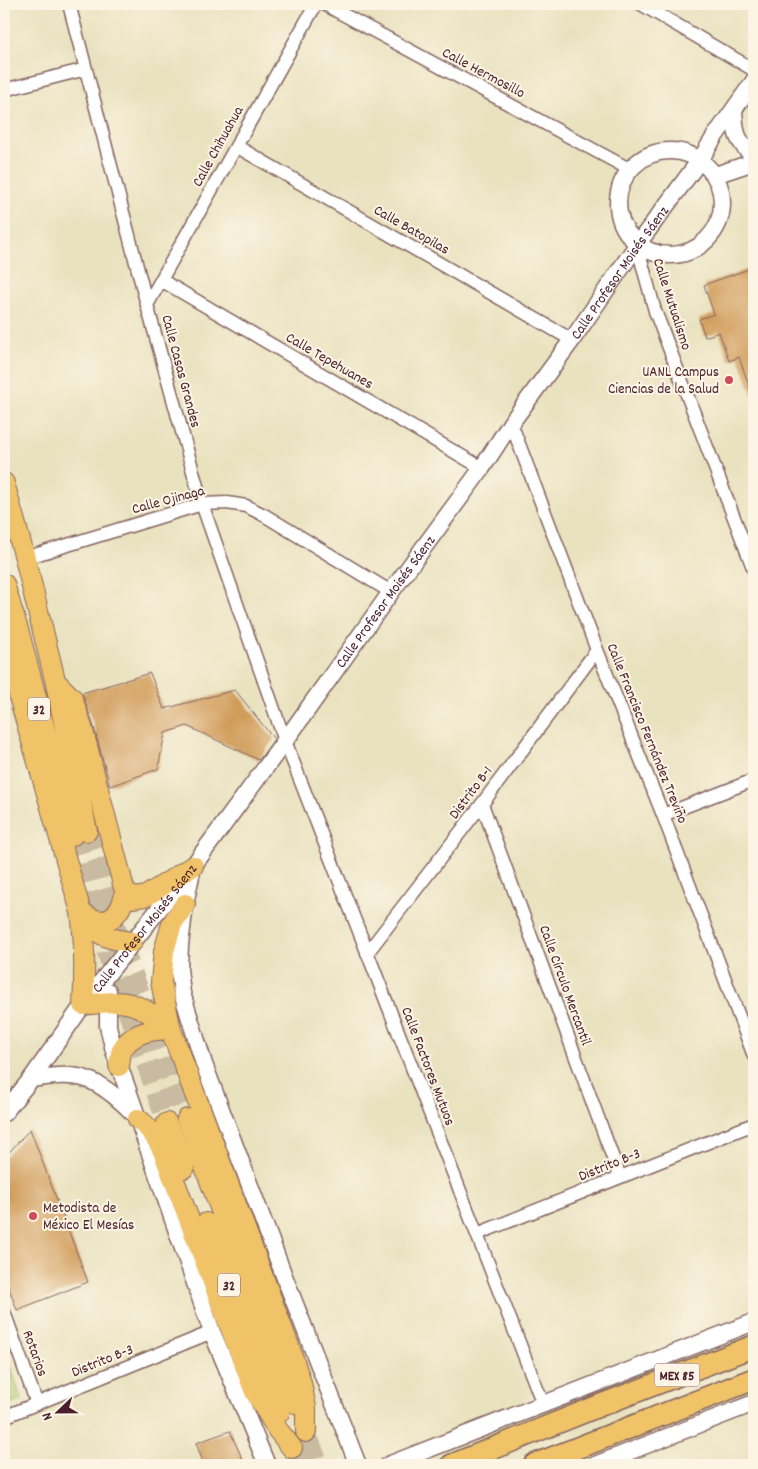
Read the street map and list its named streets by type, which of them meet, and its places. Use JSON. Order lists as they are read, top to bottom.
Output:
{
  "streets": {
    "highway": ["MEX 85"],
    "main road": ["32"],
    "street": [
      "Calle Hermosillo",
      "Calle Chihuahua",
      "Calle Batopilas",
      "Calle Profesor Moisés Sáenz",
      "Calle Mutualismo",
      "Calle Tepehuanes",
      "Calle Casas Grandes",
      "Calle Ojinaga",
      "Calle Francisco Fernández Treviño",
      "Distrito B-1",
      "Calle Círculo Mercantil",
      "Calle Factores Mutuos",
      "Distrito B-3",
      "Rotarios"
    ]
  },
  "crossings": [
    ["Calle Chihuahua", "Calle Batopilas"],
    ["Calle Chihuahua", "Calle Tepehuanes"],
    ["Calle Chihuahua", "Calle Casas Grandes"],
    ["Calle Batopilas", "Calle Profesor Moisés Sáenz"],
    ["Calle Profesor Moisés Sáenz", "Calle Mutualismo"],
    ["Calle Profesor Moisés Sáenz", "Calle Tepehuanes"],
    ["Calle Profesor Moisés Sáenz", "Calle Casas Grandes"],
    ["Calle Profesor Moisés Sáenz", "Calle Ojinaga"],
    ["Calle Profesor Moisés Sáenz", "Calle Francisco Fernández Treviño"],
    ["Calle Profesor Moisés Sáenz", "Calle Factores Mutuos"],
    ["Calle Casas Grandes", "Calle Ojinaga"],
    ["Calle Casas Grandes", "Calle Factores Mutuos"],
    ["Calle Ojinaga", "32"],
    ["Calle Francisco Fernández Treviño", "Distrito B-1"],
    ["Distrito B-1", "Calle Círculo Mercantil"],
    ["Distrito B-1", "Calle Factores Mutuos"],
    ["Calle Círculo Mercantil", "Distrito B-3"],
    ["Calle Factores Mutuos", "Distrito B-3"],
    ["Distrito B-3", "Rotarios"]
  ],
  "places": ["UANL Campus Ciencias de la Salud", "Metodista de México El Mesías"],
  "north": "left"
}
